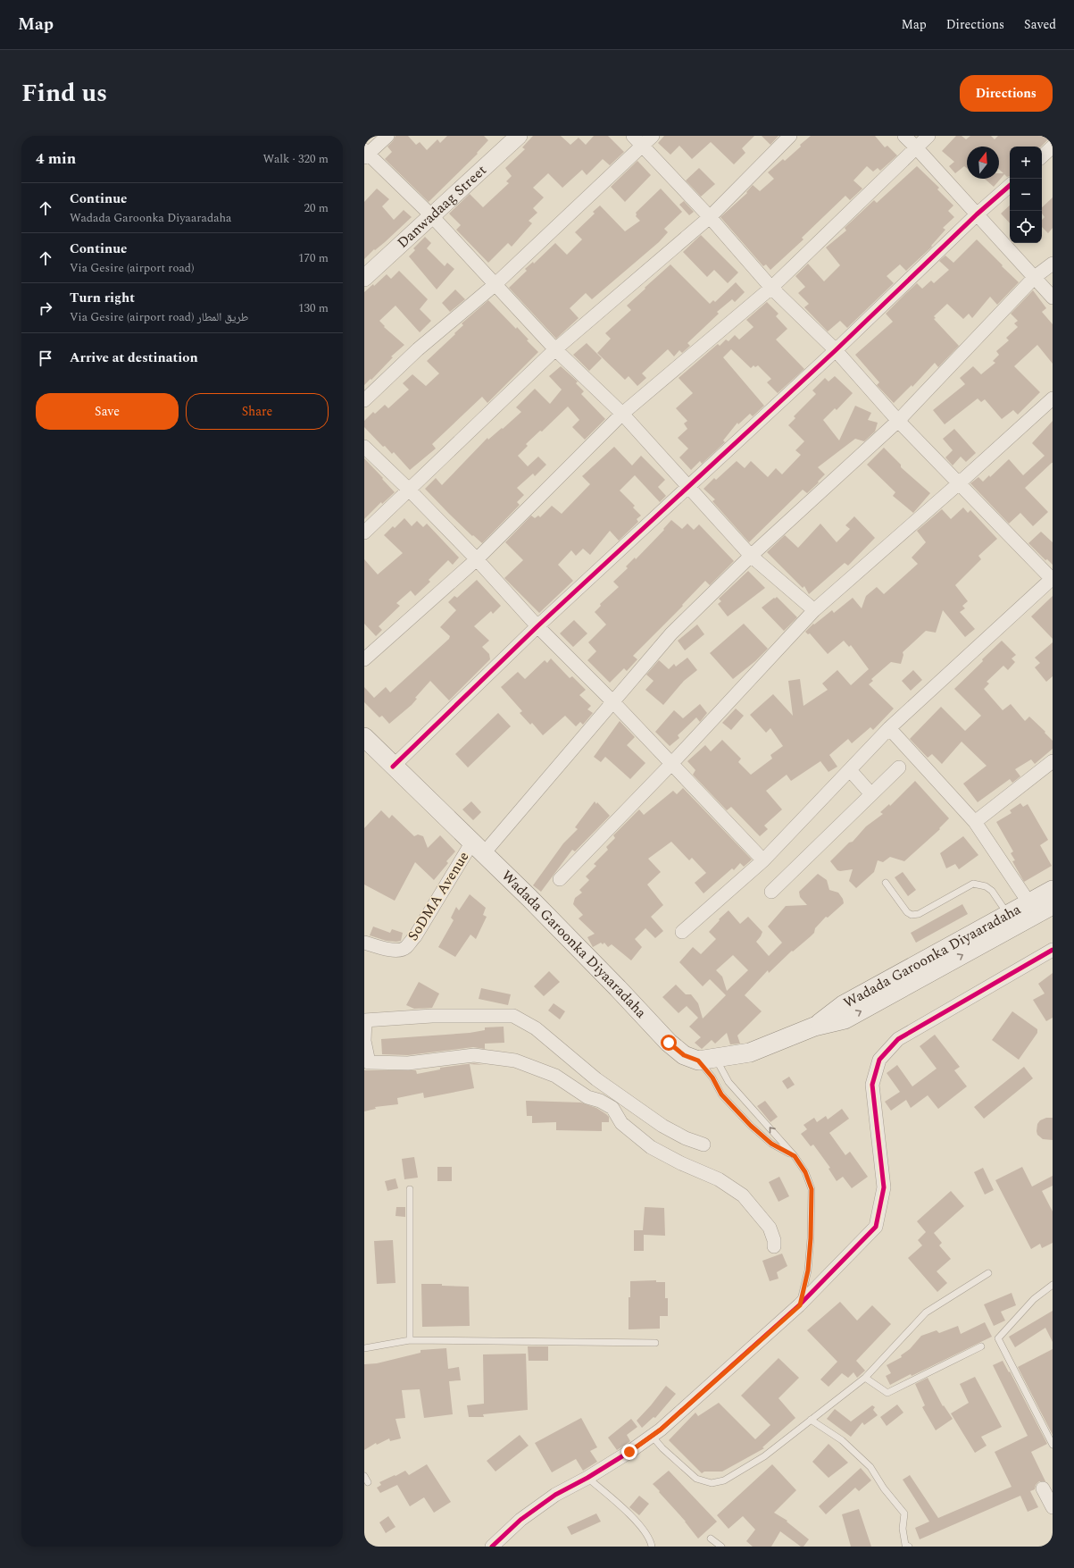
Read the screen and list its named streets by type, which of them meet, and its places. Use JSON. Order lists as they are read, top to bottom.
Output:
{
  "streets": {
    "main road": ["Wadada Garoonka Diyaaradaha"],
    "street": ["Danwadaag Street", "SoDMA Avenue"]
  },
  "crossings": [
    ["SoDMA Avenue", "Wadada Garoonka Diyaaradaha"]
  ],
  "north": "top",
  "page": {
    "header": "Map",
    "nav": ["Map", "Directions", "Saved"],
    "title": "Find us",
    "buttons": [
      "Directions",
      ["Save", "Share"]
    ],
    "heading": ["4 min", "Walk · 320 m"],
    "map_buttons": ["+", "−"],
    "list": [
      ["Continue", "Wadada Garoonka Diyaaradaha", "20 m"],
      ["Continue", "Via Gesire (airport road)", "170 m"],
      ["Turn right", "Via Gesire (airport road) طريق المطار", "130 m"],
      "Arrive at destination"
    ]
  }
}
